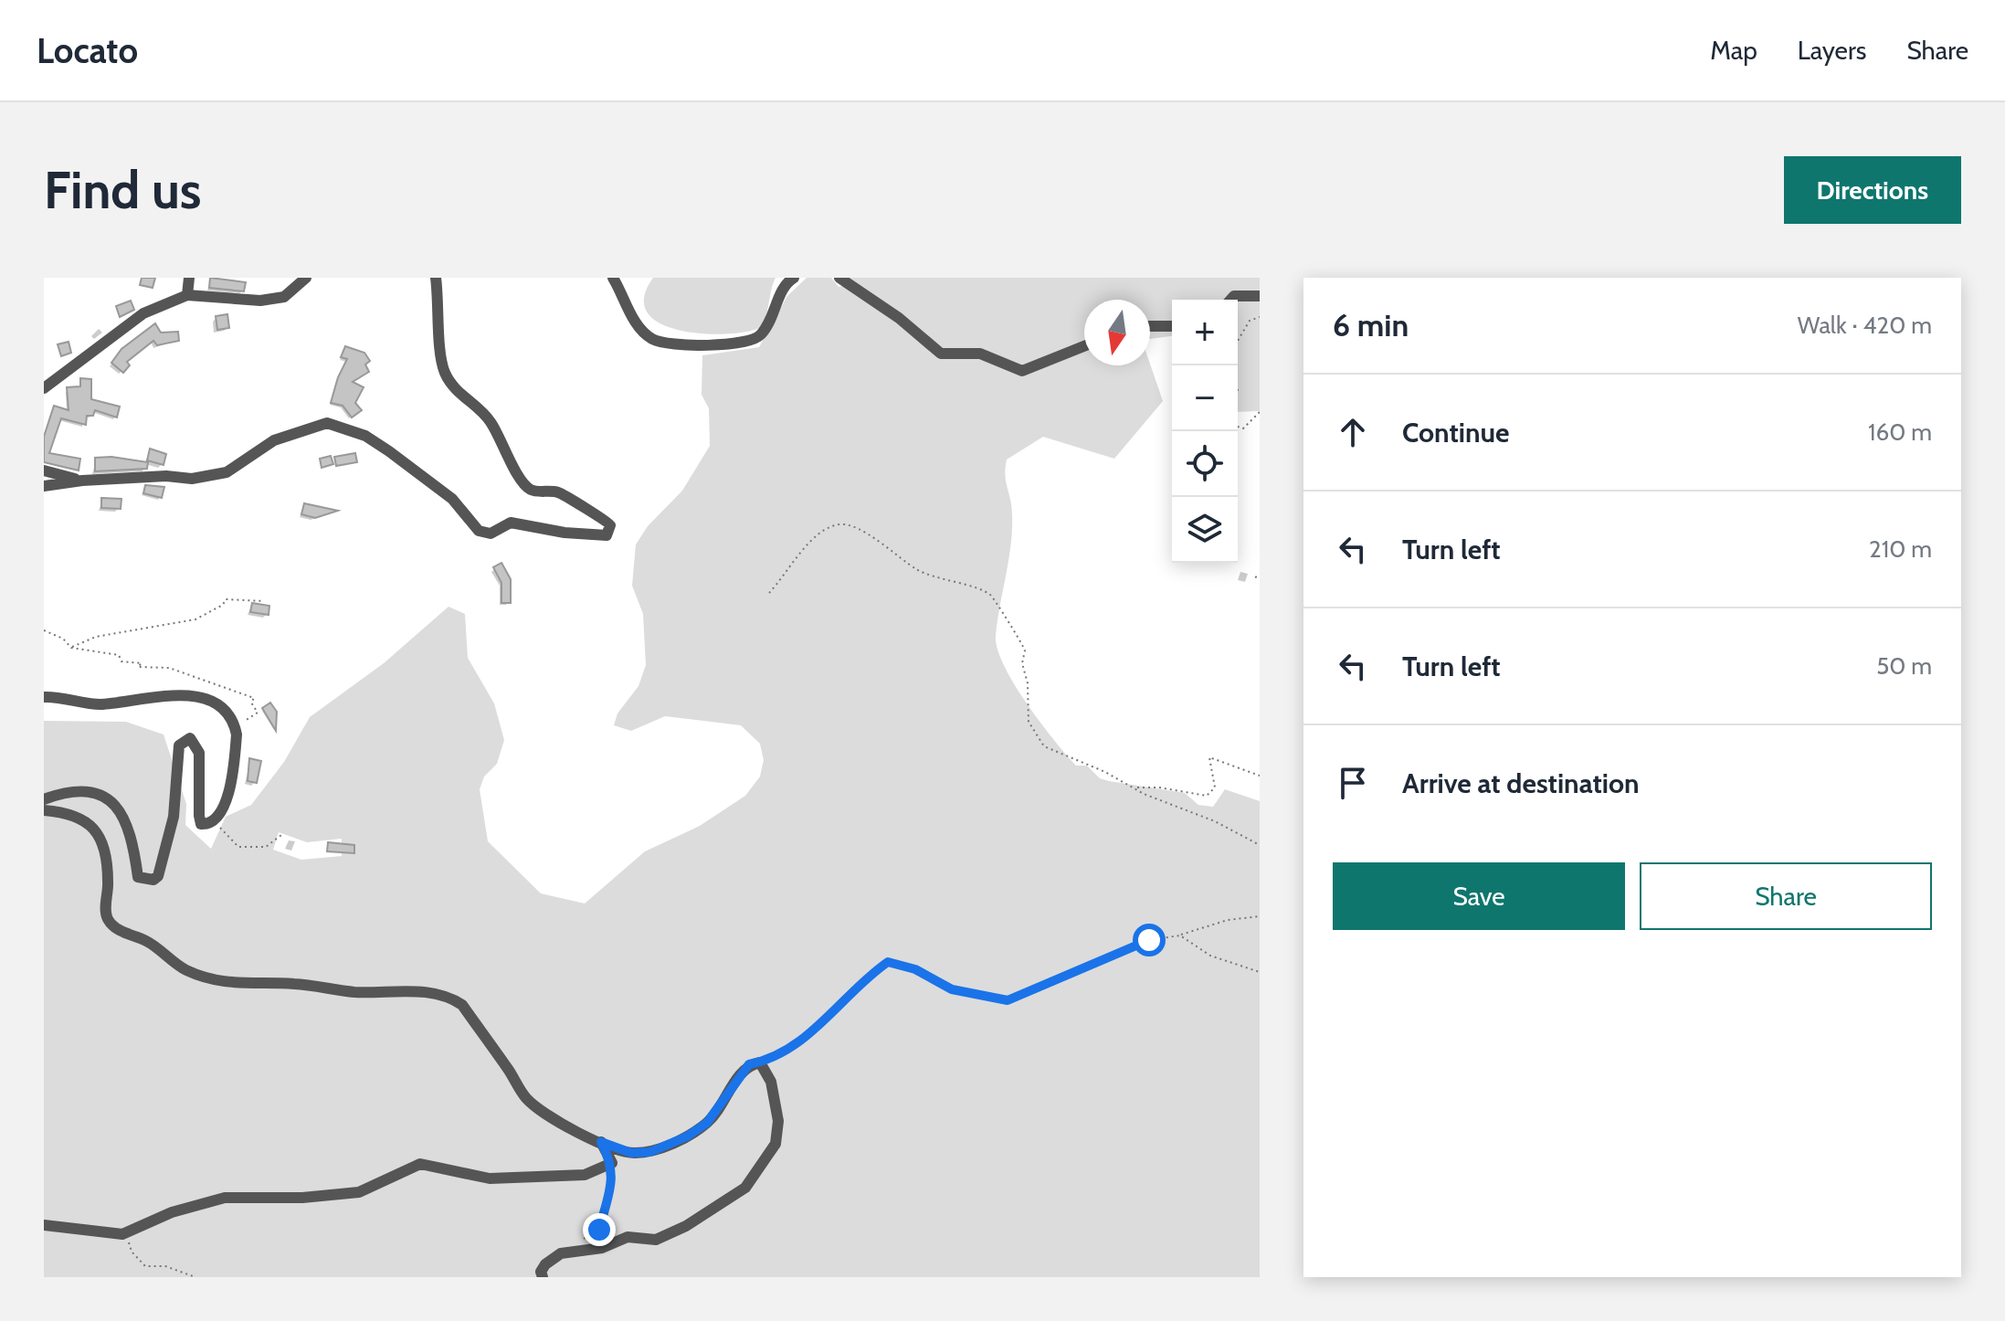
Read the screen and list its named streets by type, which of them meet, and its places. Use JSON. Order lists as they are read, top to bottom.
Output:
{
  "north": "bottom",
  "page": {
    "header": "Locato",
    "nav": ["Map", "Layers", "Share"],
    "buttons": [
      "Directions",
      ["Save", "Share"]
    ],
    "title": "Find us",
    "heading": ["6 min", "Walk · 420 m"],
    "map_buttons": ["+", "−"],
    "list": [
      ["Continue", "160 m"],
      ["Turn left", "210 m"],
      ["Turn left", "50 m"],
      "Arrive at destination"
    ]
  }
}
